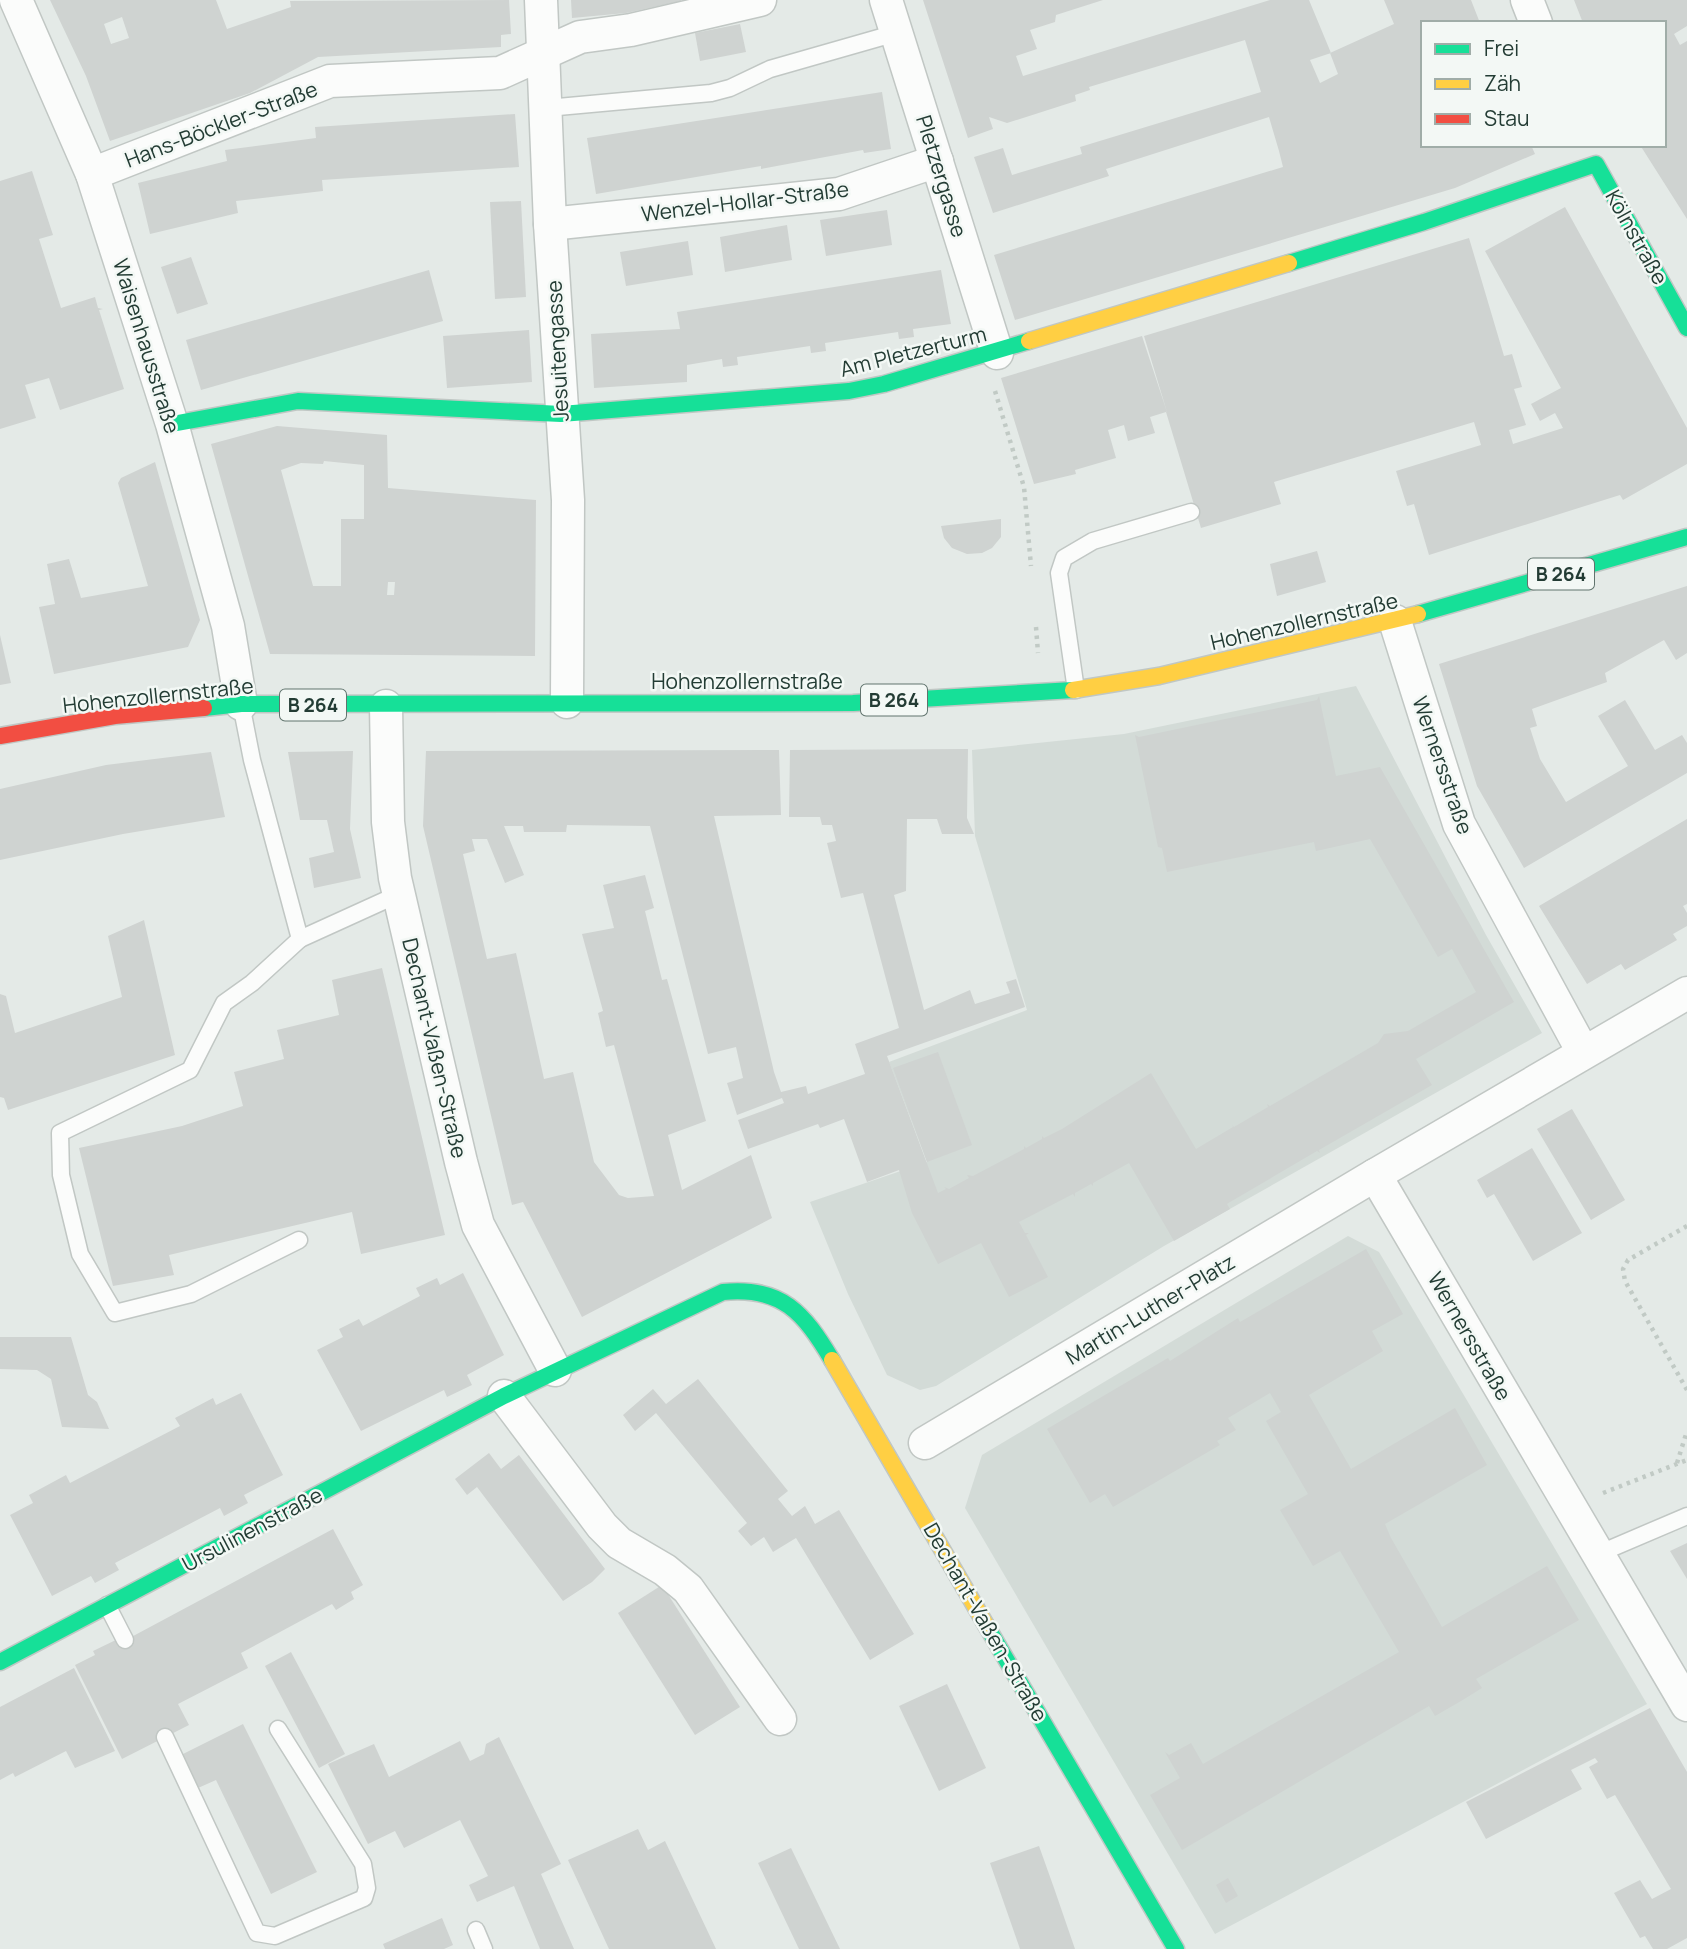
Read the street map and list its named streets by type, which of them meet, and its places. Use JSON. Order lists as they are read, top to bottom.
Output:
{
  "streets": {
    "street": [
      "Hans-Böckler-Straße",
      "Pletzergasse",
      "Wenzel-Hollar-Straße",
      "Kölnstraße",
      "Waisenhausstraße",
      "Jesuitengasse",
      "Am Pletzerturm",
      "B 264",
      "Hohenzollernstraße",
      "Wernersstraße",
      "Dechant-Vaßen-Straße",
      "Martin-Luther-Platz",
      "Ursulinenstraße"
    ]
  },
  "crossings": [
    ["Hans-Böckler-Straße", "Waisenhausstraße"],
    ["Hans-Böckler-Straße", "Jesuitengasse"],
    ["Pletzergasse", "Wenzel-Hollar-Straße"],
    ["Pletzergasse", "Am Pletzerturm"],
    ["Wenzel-Hollar-Straße", "Jesuitengasse"],
    ["Kölnstraße", "Am Pletzerturm"],
    ["Waisenhausstraße", "Am Pletzerturm"],
    ["Waisenhausstraße", "Hohenzollernstraße"],
    ["Jesuitengasse", "Am Pletzerturm"],
    ["Jesuitengasse", "Hohenzollernstraße"],
    ["Hohenzollernstraße", "Wernersstraße"],
    ["Hohenzollernstraße", "Dechant-Vaßen-Straße"],
    ["Wernersstraße", "Martin-Luther-Platz"],
    ["Dechant-Vaßen-Straße", "Ursulinenstraße"]
  ],
  "legend": ["Frei", "Zäh", "Stau"]
}
